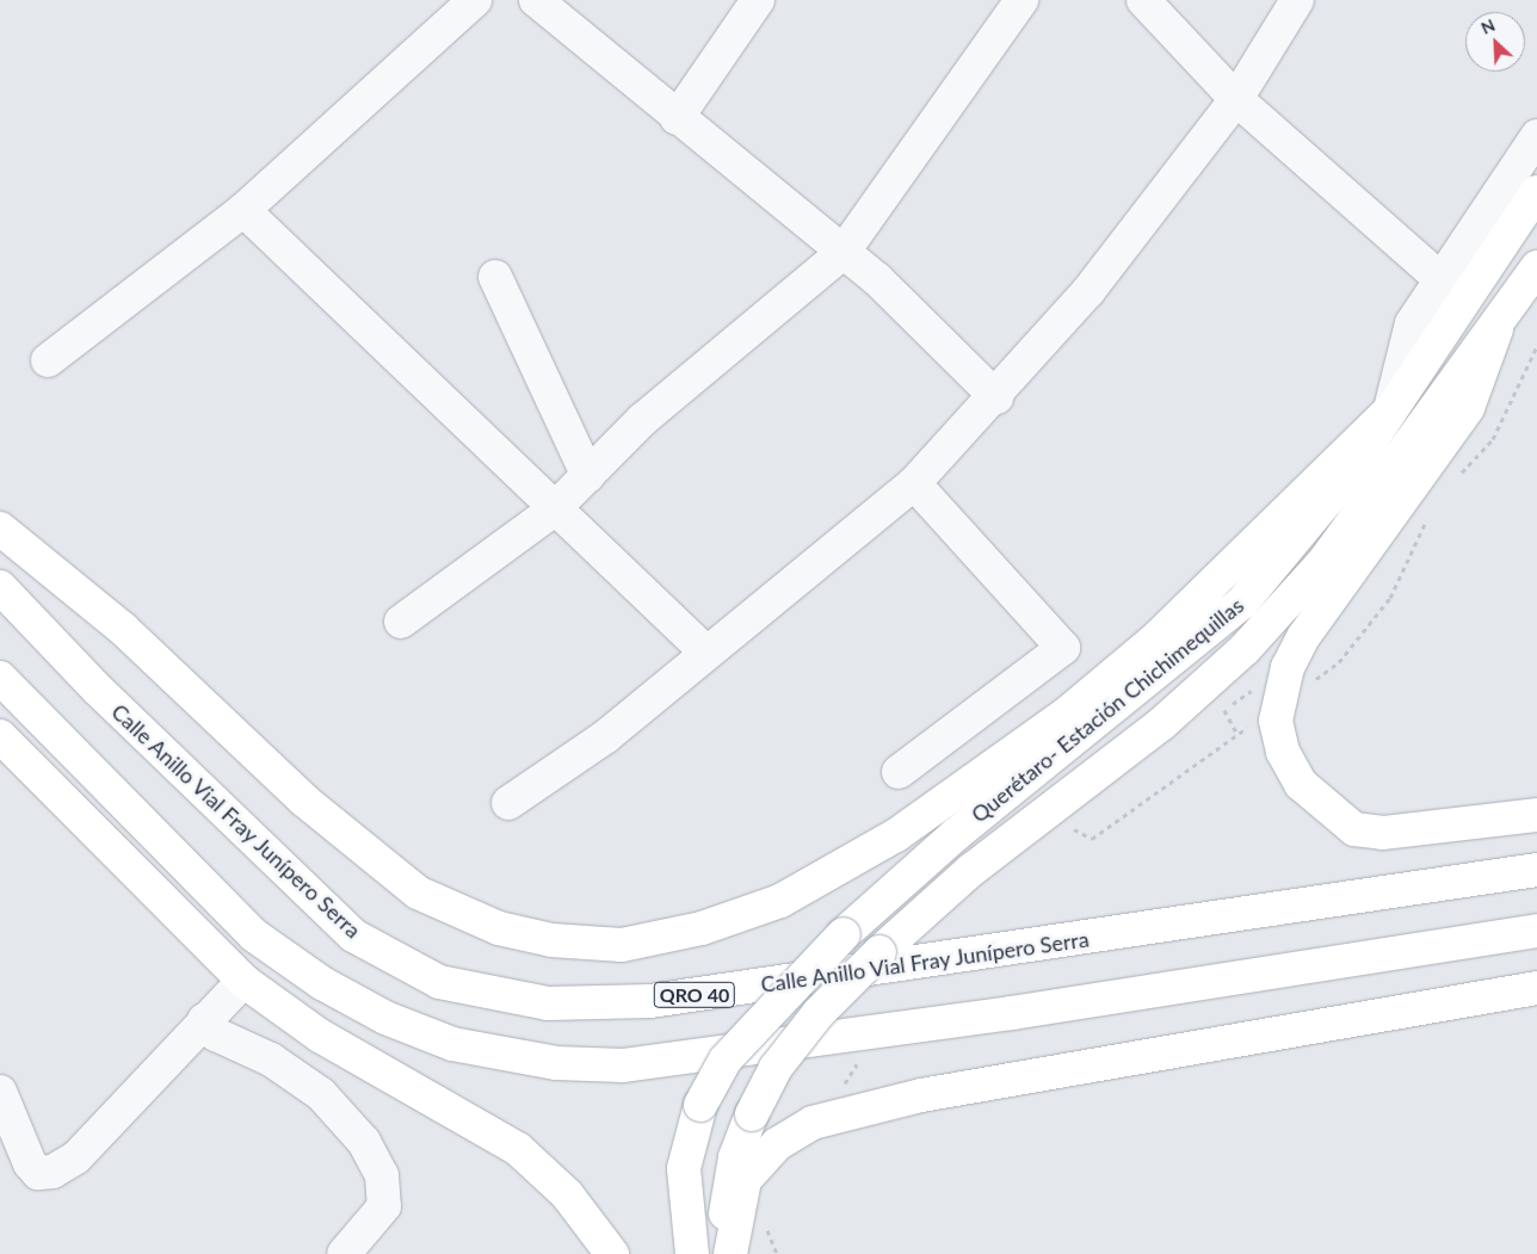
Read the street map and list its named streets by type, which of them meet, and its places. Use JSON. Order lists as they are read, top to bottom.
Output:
{
  "streets": {
    "main road": ["Querétaro- Estación Chichimequillas", "Calle Anillo Vial Fray Junípero Serra", "QRO 40"]
  },
  "north": "top left"
}
